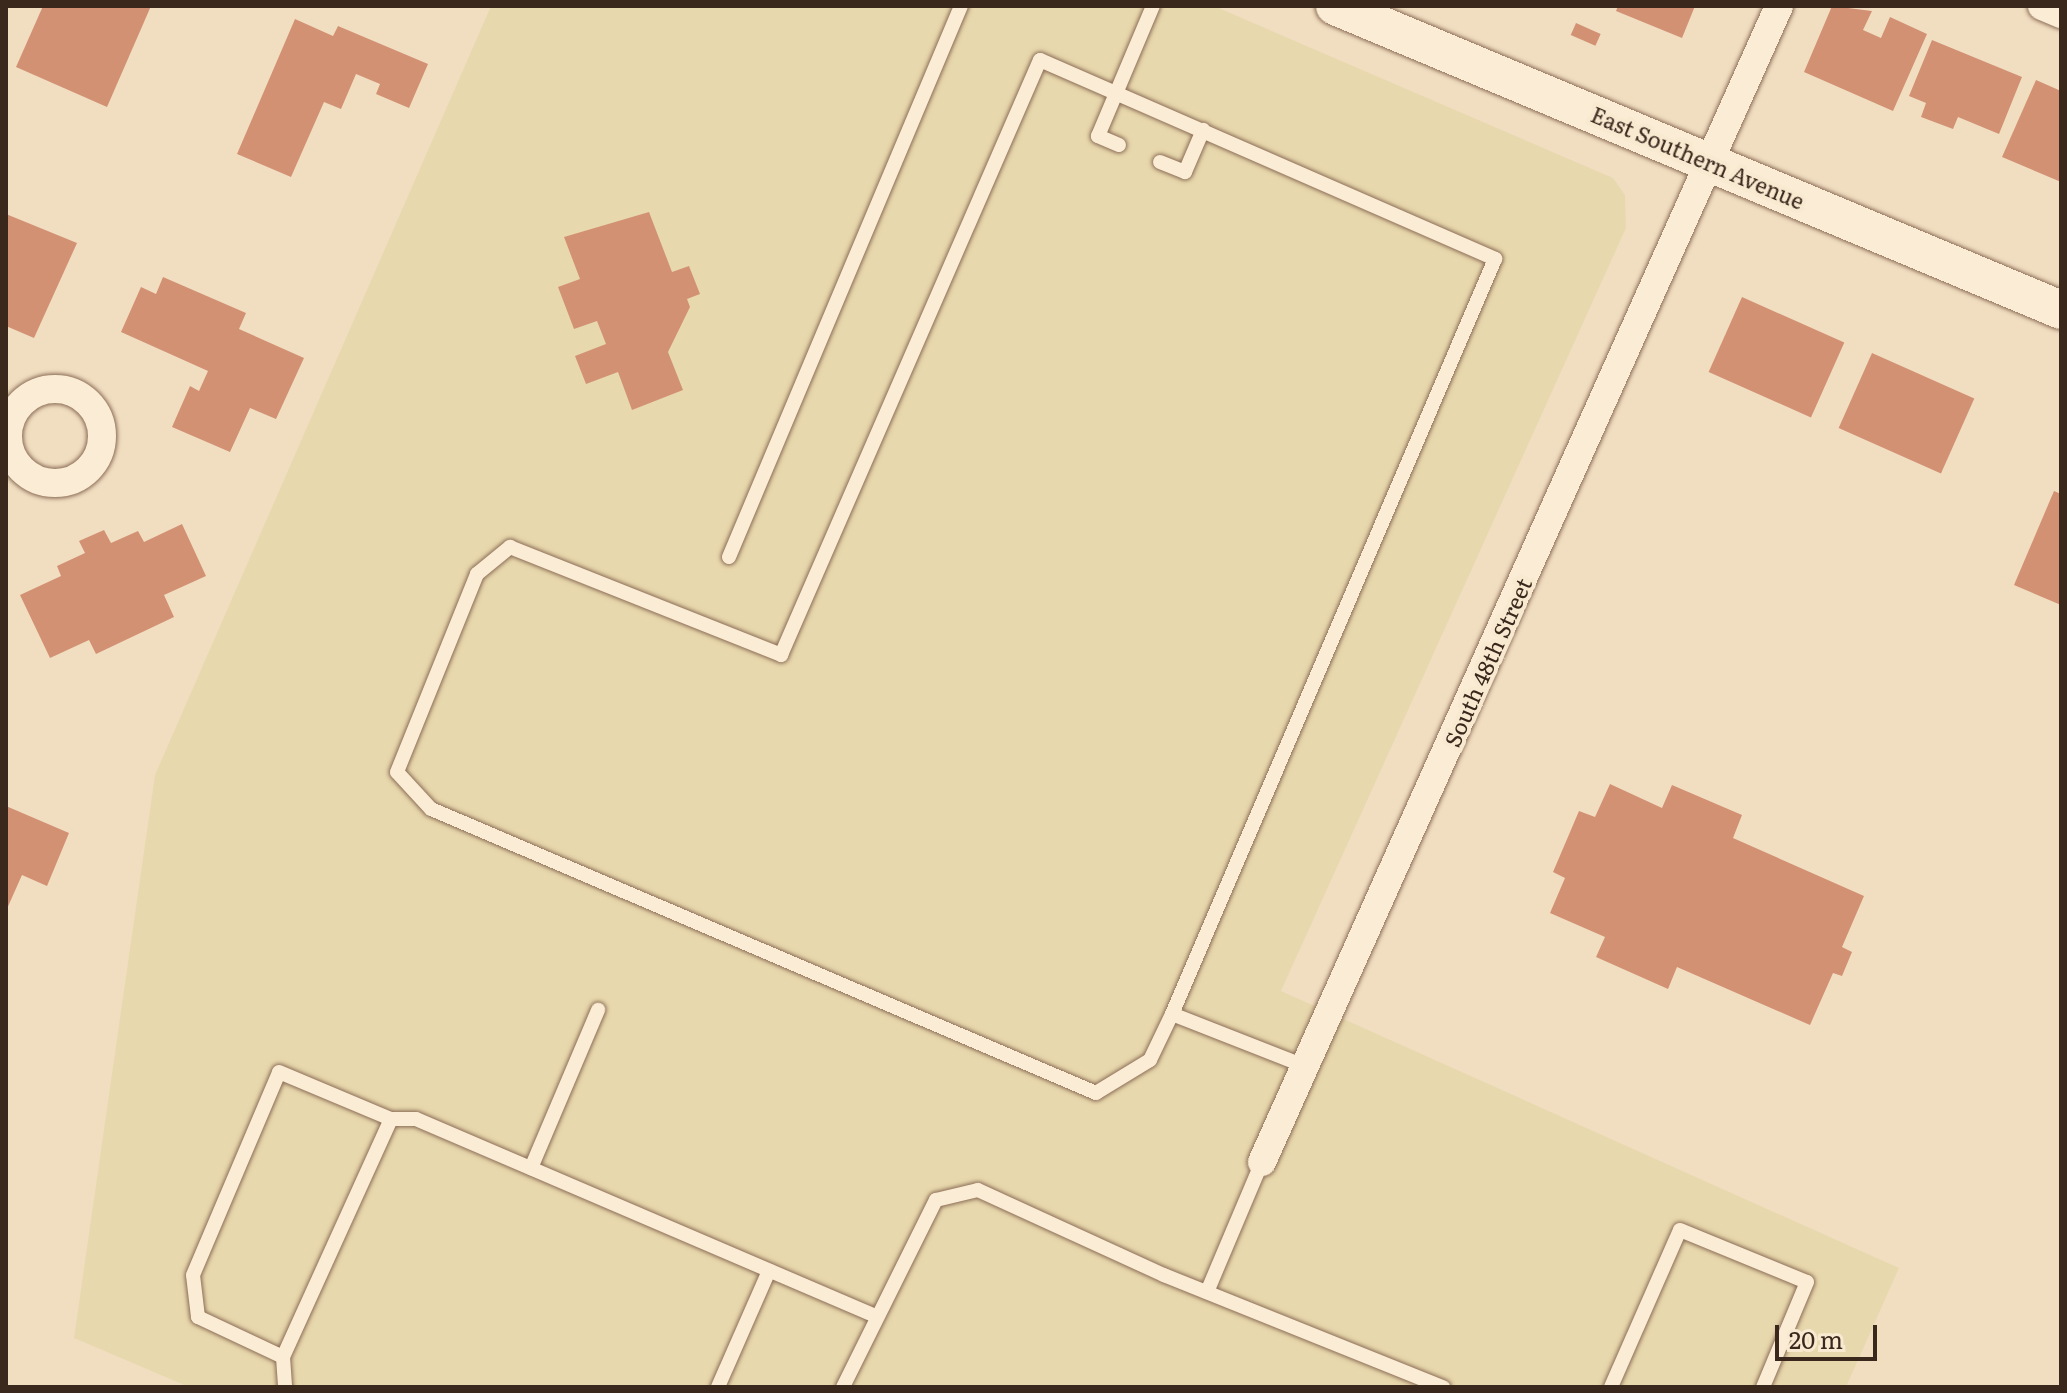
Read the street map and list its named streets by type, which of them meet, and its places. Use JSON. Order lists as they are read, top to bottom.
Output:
{
  "streets": {
    "main road": ["East Southern Avenue"],
    "street": ["South 48th Street"]
  },
  "crossings": [
    ["East Southern Avenue", "South 48th Street"]
  ],
  "scale_bar": "20 m"
}
